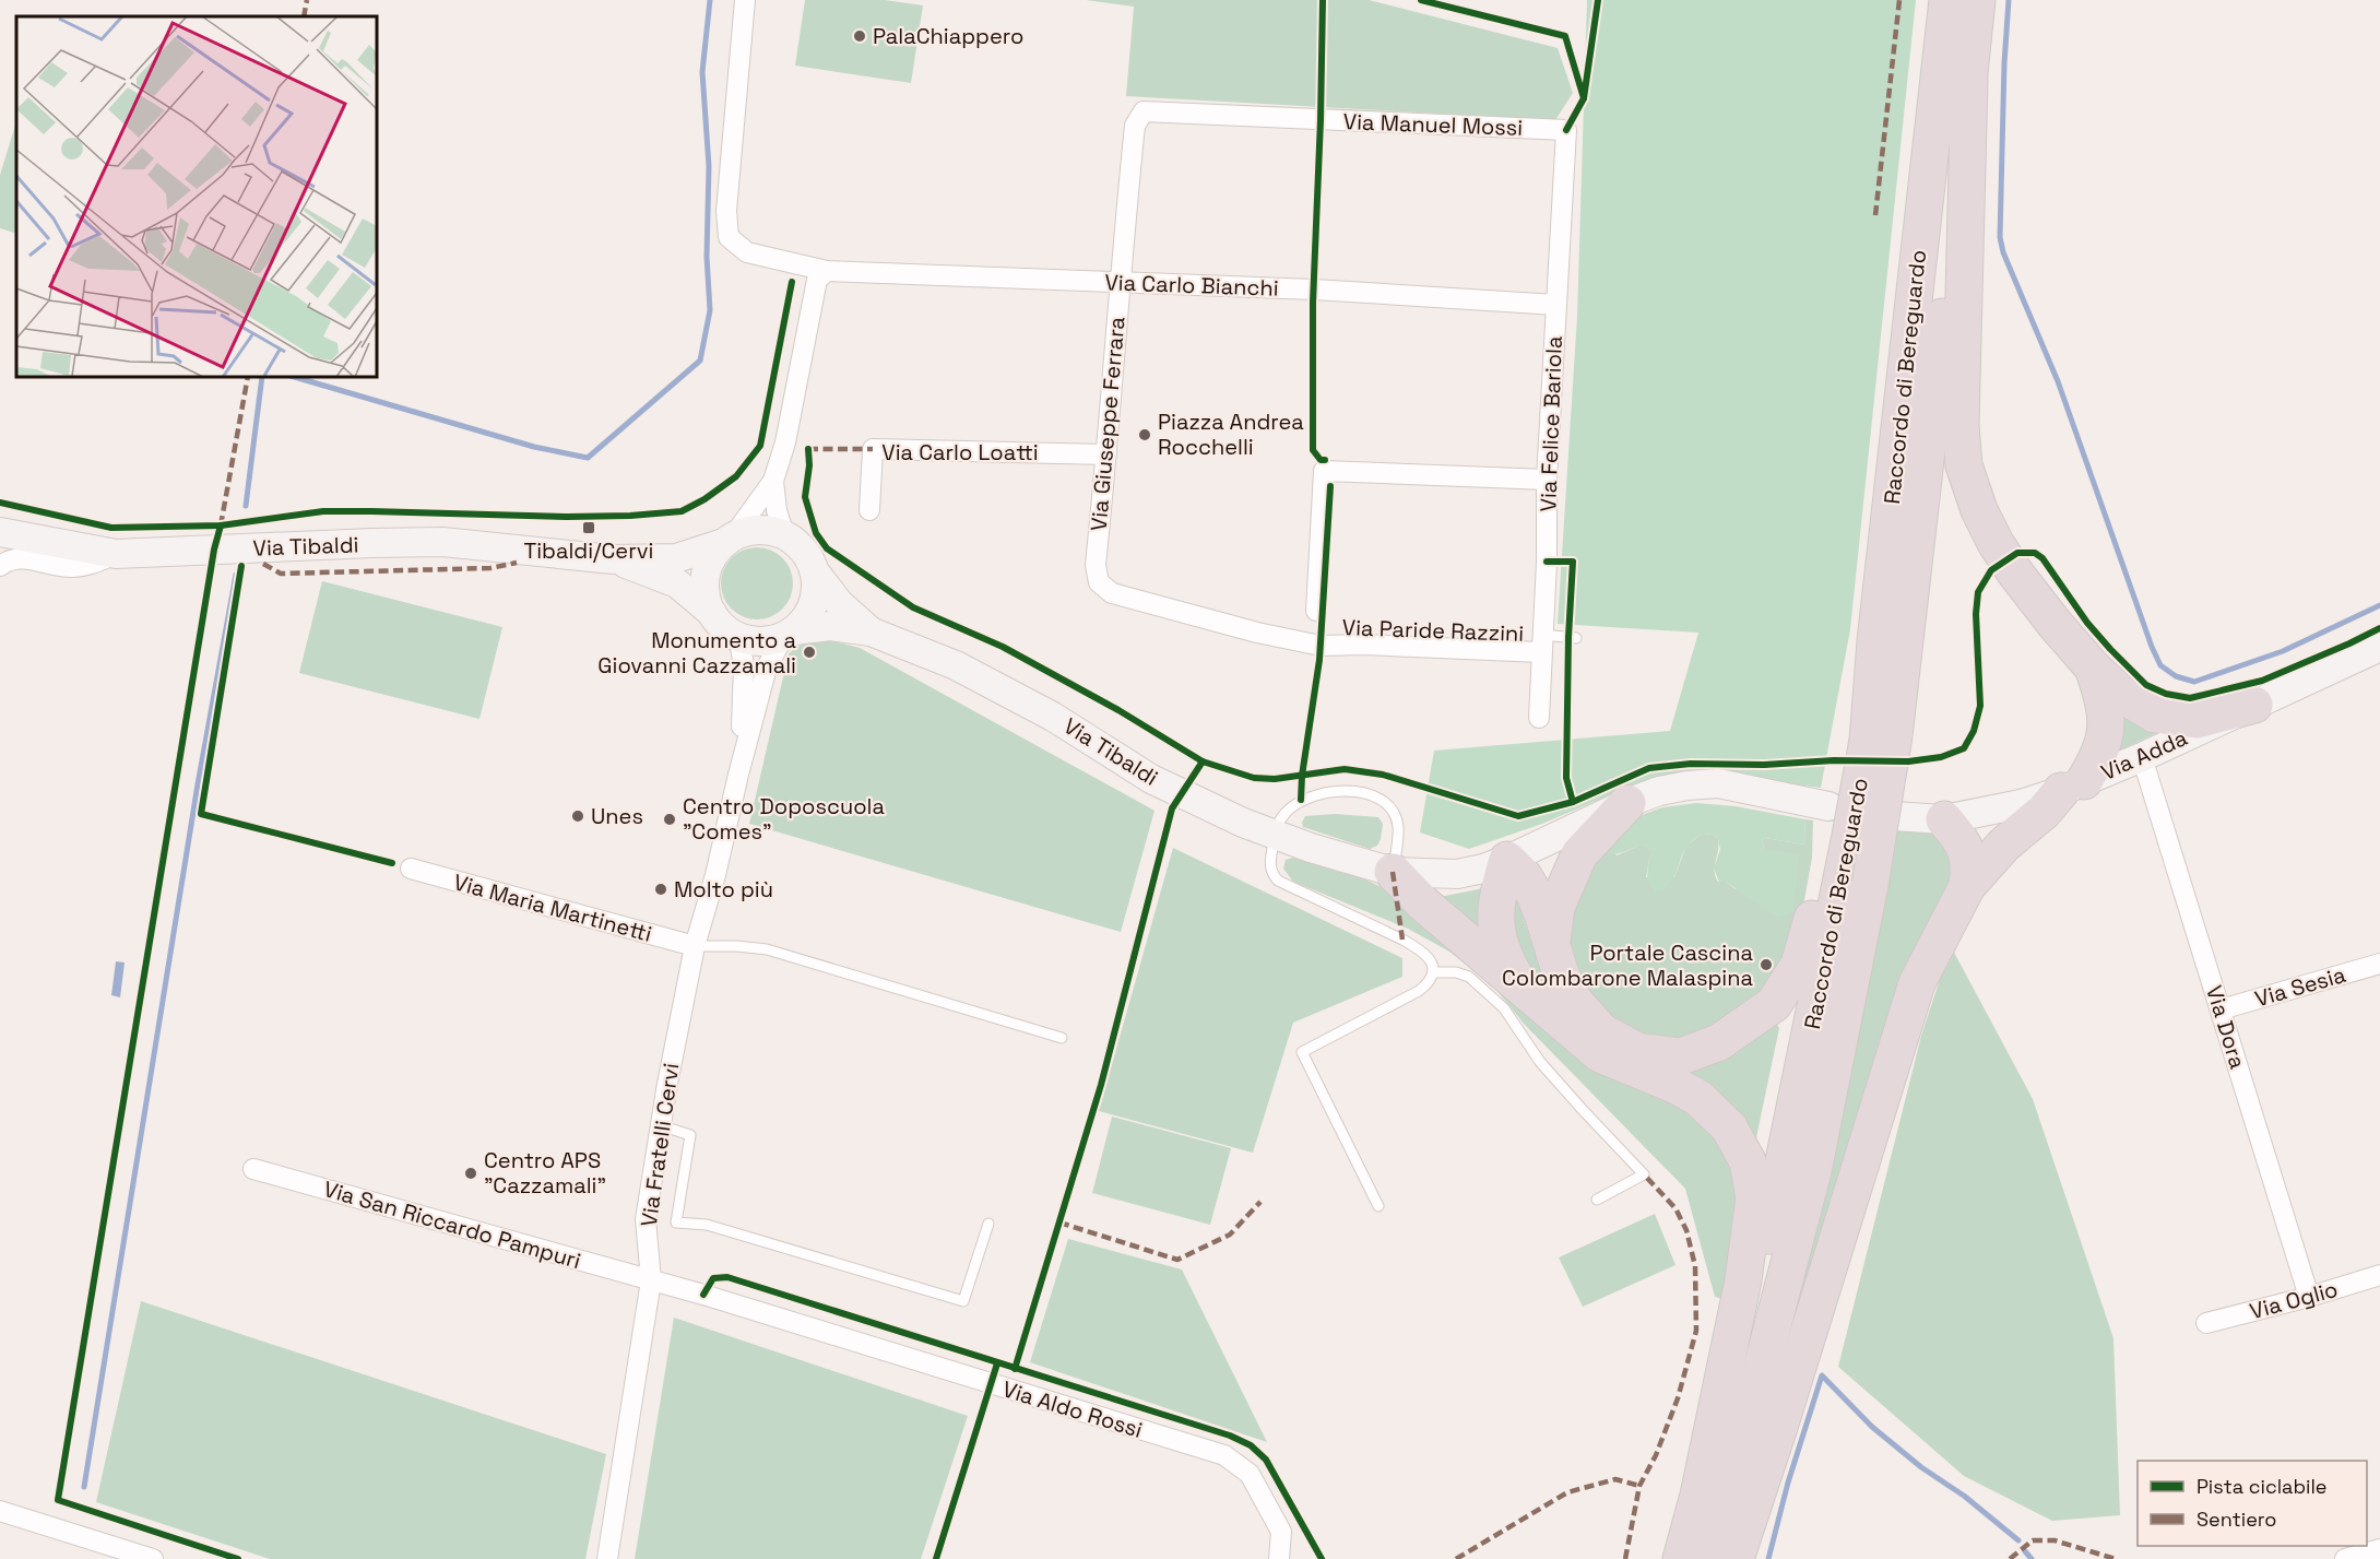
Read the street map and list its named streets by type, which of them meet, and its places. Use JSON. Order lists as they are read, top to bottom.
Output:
{
  "streets": {
    "highway": ["Raccordo di Bereguardo"],
    "street": [
      "Via Manuel Mossi",
      "Via Carlo Bianchi",
      "Via Giuseppe Ferrara",
      "Via Felice Bariola",
      "Via Carlo Loatti",
      "Via Tibaldi",
      "Via Paride Razzini",
      "Via Adda",
      "Via Maria Martinetti",
      "Via Sesia",
      "Via Dora",
      "Via Fratelli Cervi",
      "Via San Riccardo Pampuri",
      "Via Oglio",
      "Via Aldo Rossi"
    ]
  },
  "crossings": [
    ["Via Manuel Mossi", "Via Giuseppe Ferrara"],
    ["Via Manuel Mossi", "Via Felice Bariola"],
    ["Via Carlo Bianchi", "Via Giuseppe Ferrara"],
    ["Via Carlo Bianchi", "Via Felice Bariola"],
    ["Via Giuseppe Ferrara", "Via Carlo Loatti"],
    ["Via Giuseppe Ferrara", "Via Paride Razzini"],
    ["Via Felice Bariola", "Via Paride Razzini"],
    ["Via Tibaldi", "Via Fratelli Cervi"],
    ["Via Adda", "Via Dora"],
    ["Via Maria Martinetti", "Via Fratelli Cervi"],
    ["Via Sesia", "Via Dora"],
    ["Via Dora", "Via Oglio"],
    ["Via Fratelli Cervi", "Via San Riccardo Pampuri"],
    ["Via Fratelli Cervi", "Via Aldo Rossi"],
    ["Via San Riccardo Pampuri", "Via Aldo Rossi"]
  ],
  "places": {
    "other": [
      "PalaChiappero",
      "Piazza Andrea Rocchelli",
      "Monumento a Giovanni Cazzamali",
      "Unes",
      "Centro Doposcuola \"Comes\"",
      "Molto più",
      "Portale Cascina Colombarone Malaspina",
      "Centro APS \"Cazzamali\""
    ],
    "transit": ["Tibaldi/Cervi"]
  },
  "legend": ["Pista ciclabile", "Sentiero"]
}
